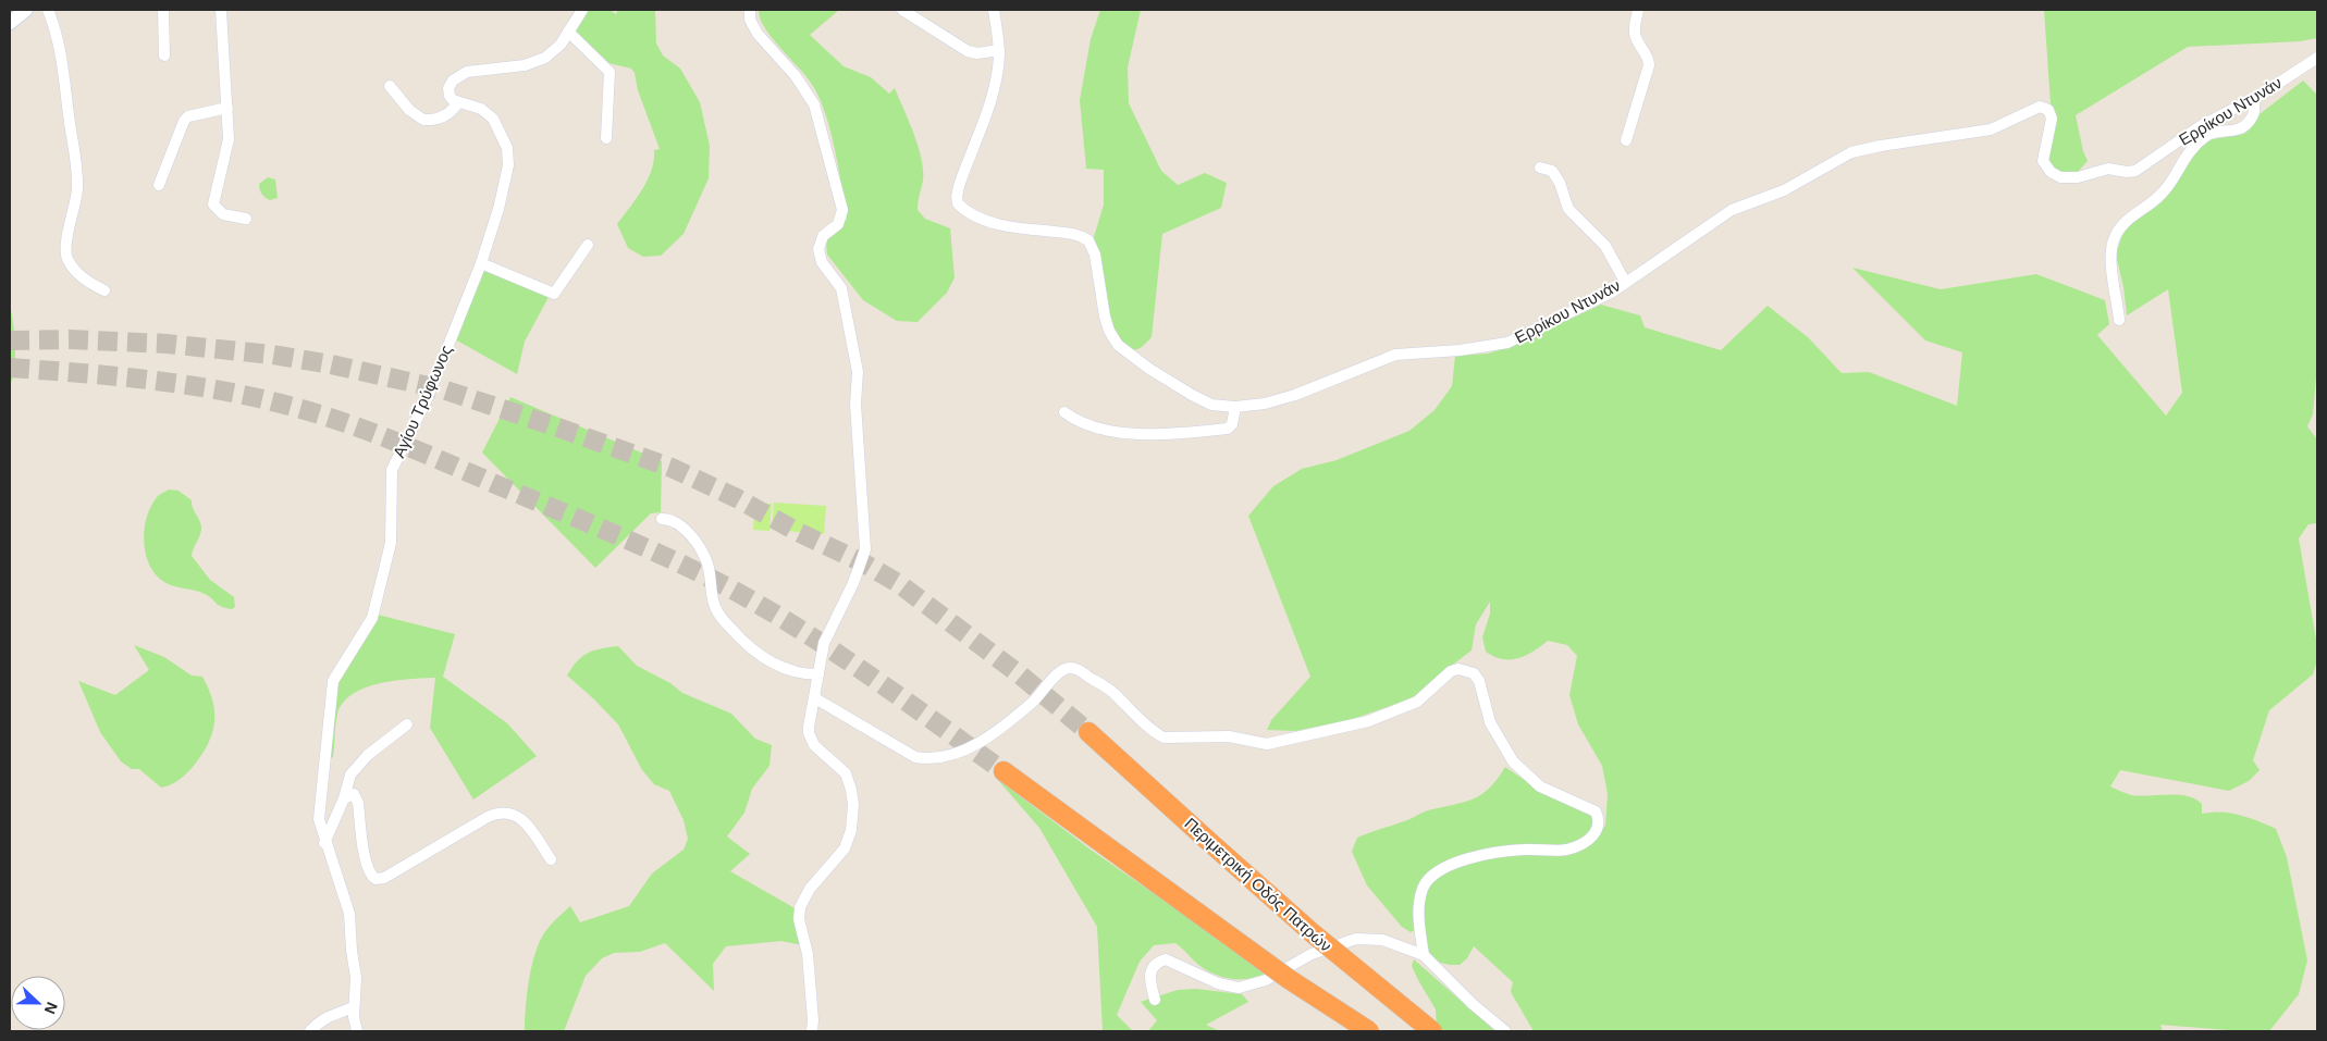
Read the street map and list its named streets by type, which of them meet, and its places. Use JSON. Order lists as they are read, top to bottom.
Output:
{
  "streets": {
    "highway": ["Περιμετρική Οδός Πατρών"],
    "street": ["Ερρίκου Ντυνάν", "Αγίου Τρύφωνος"]
  },
  "north": "right"
}
